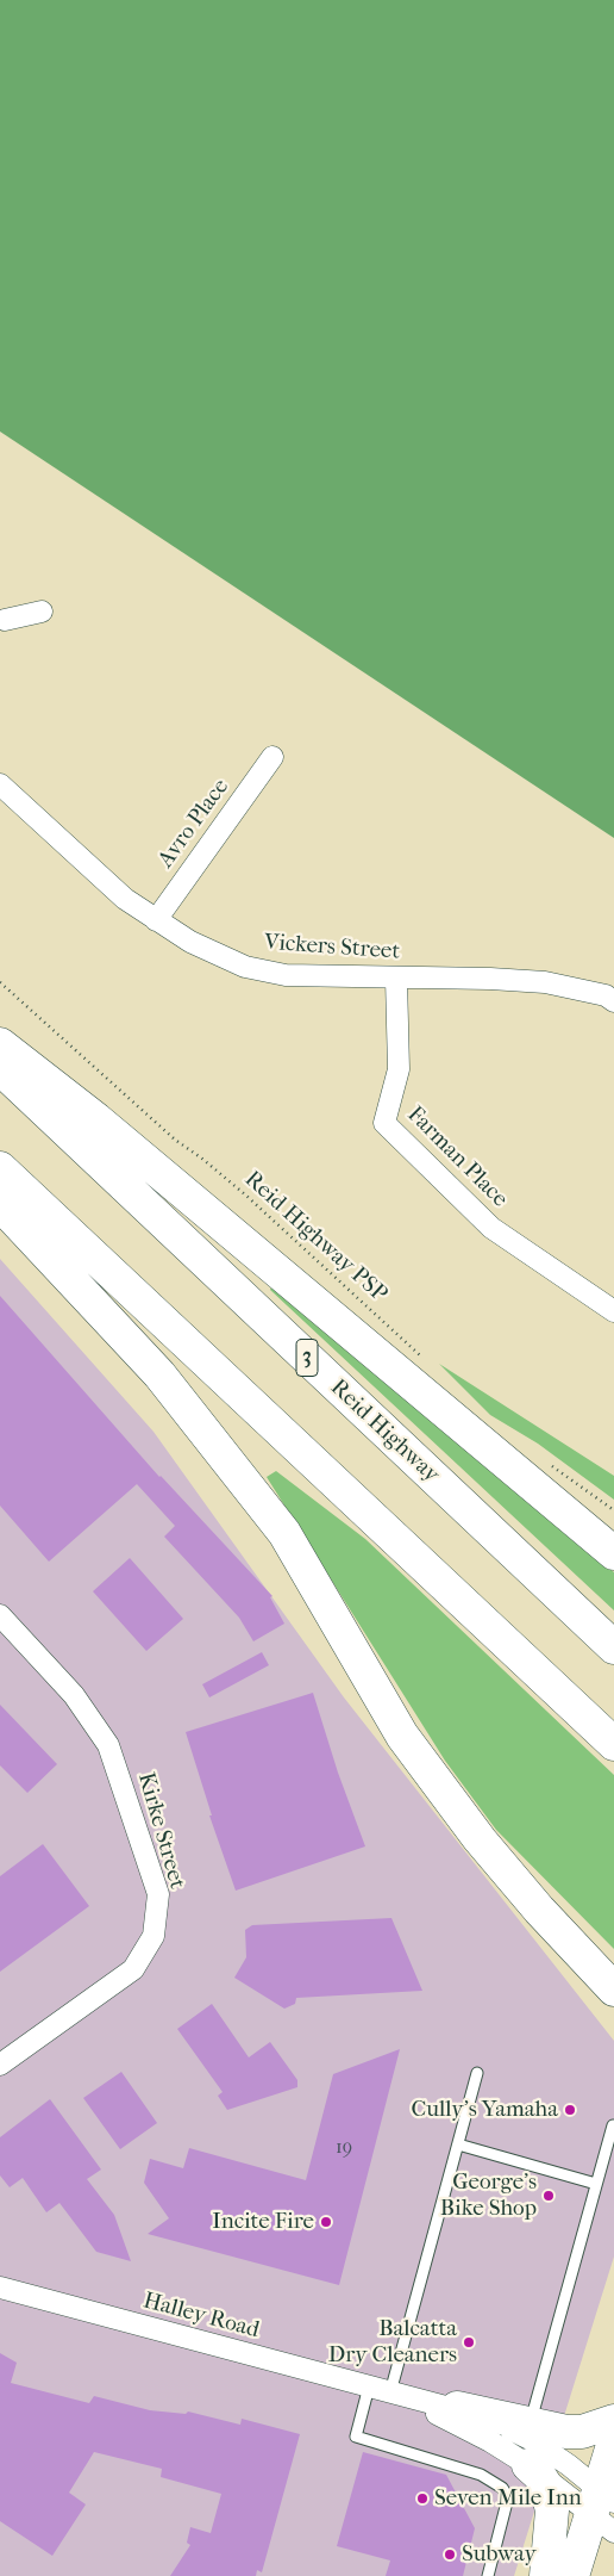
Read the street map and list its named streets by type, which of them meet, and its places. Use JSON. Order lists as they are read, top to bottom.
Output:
{
  "streets": {
    "highway": ["3", "Reid Highway"],
    "street": [
      "Avro Place",
      "Vickers Street",
      "Farman Place",
      "Kirke Street",
      "Halley Road"
    ],
    "path": ["Reid Highway PSP"]
  },
  "crossings": [
    ["Avro Place", "Vickers Street"],
    ["Vickers Street", "Farman Place"]
  ],
  "places": [
    "Cully's Yamaha",
    "George's Bike Shop",
    "Incite Fire",
    "Balcatta Dry Cleaners",
    "Seven Mile Inn",
    "Subway"
  ],
  "house_numbers": ["19"]
}
